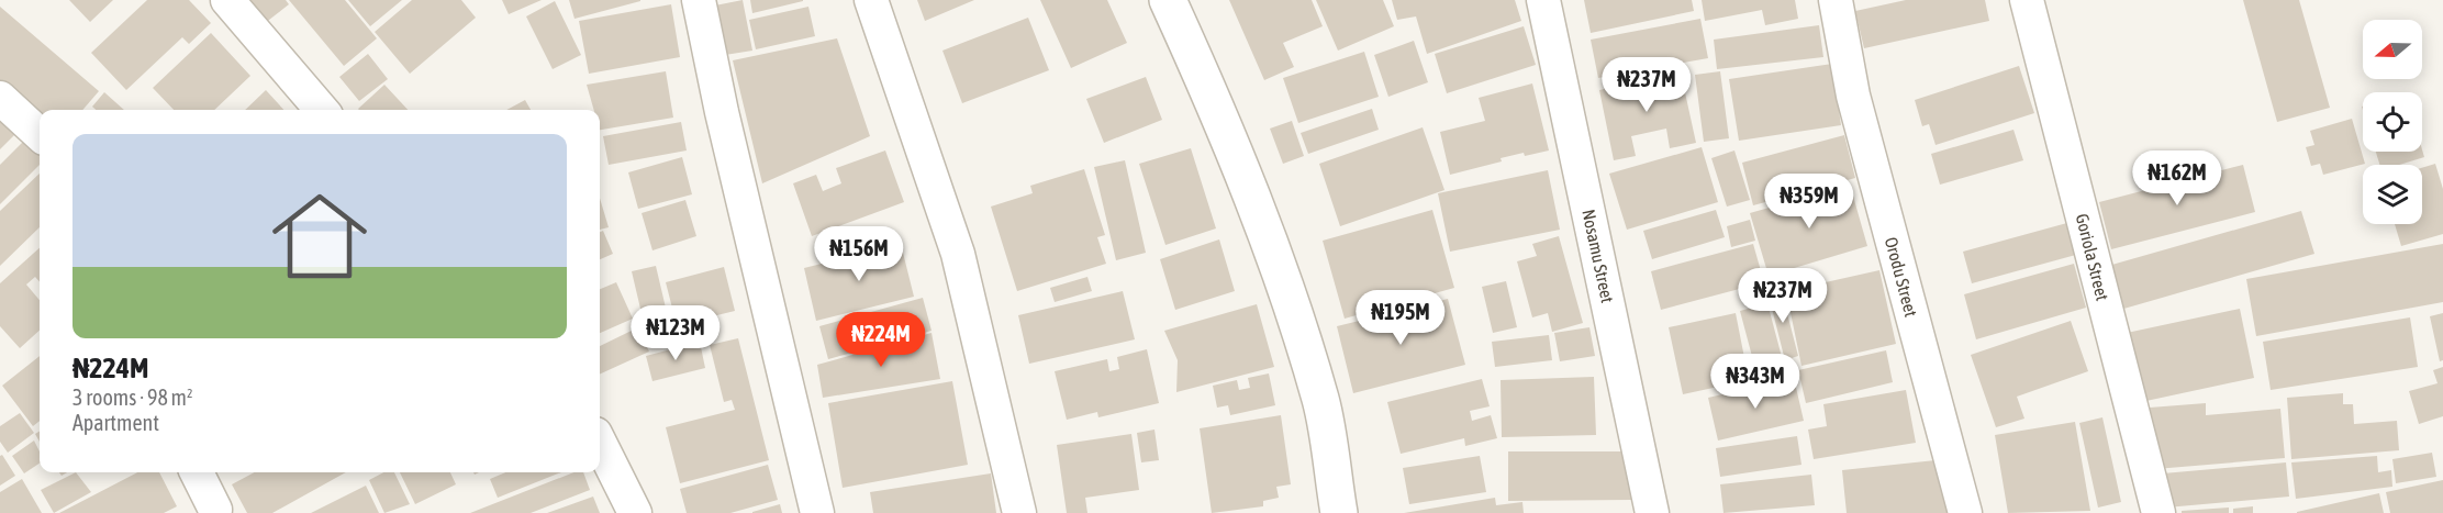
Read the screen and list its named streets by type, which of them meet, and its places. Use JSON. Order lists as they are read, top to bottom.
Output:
{
  "streets": {
    "street": ["Nosamu Street", "Goriola Street", "Orodu Street"]
  },
  "north": "left",
  "page": {
    "price": [
      "₦237M",
      "₦162M",
      "₦359M",
      "₦156M",
      "₦237M",
      "₦195M",
      "₦123M",
      "₦224M",
      "₦343M"
    ],
    "list": [
      {
        "name": "₦224M",
        "note": "3 rooms · 98 m² · Apartment"
      }
    ]
  }
}
